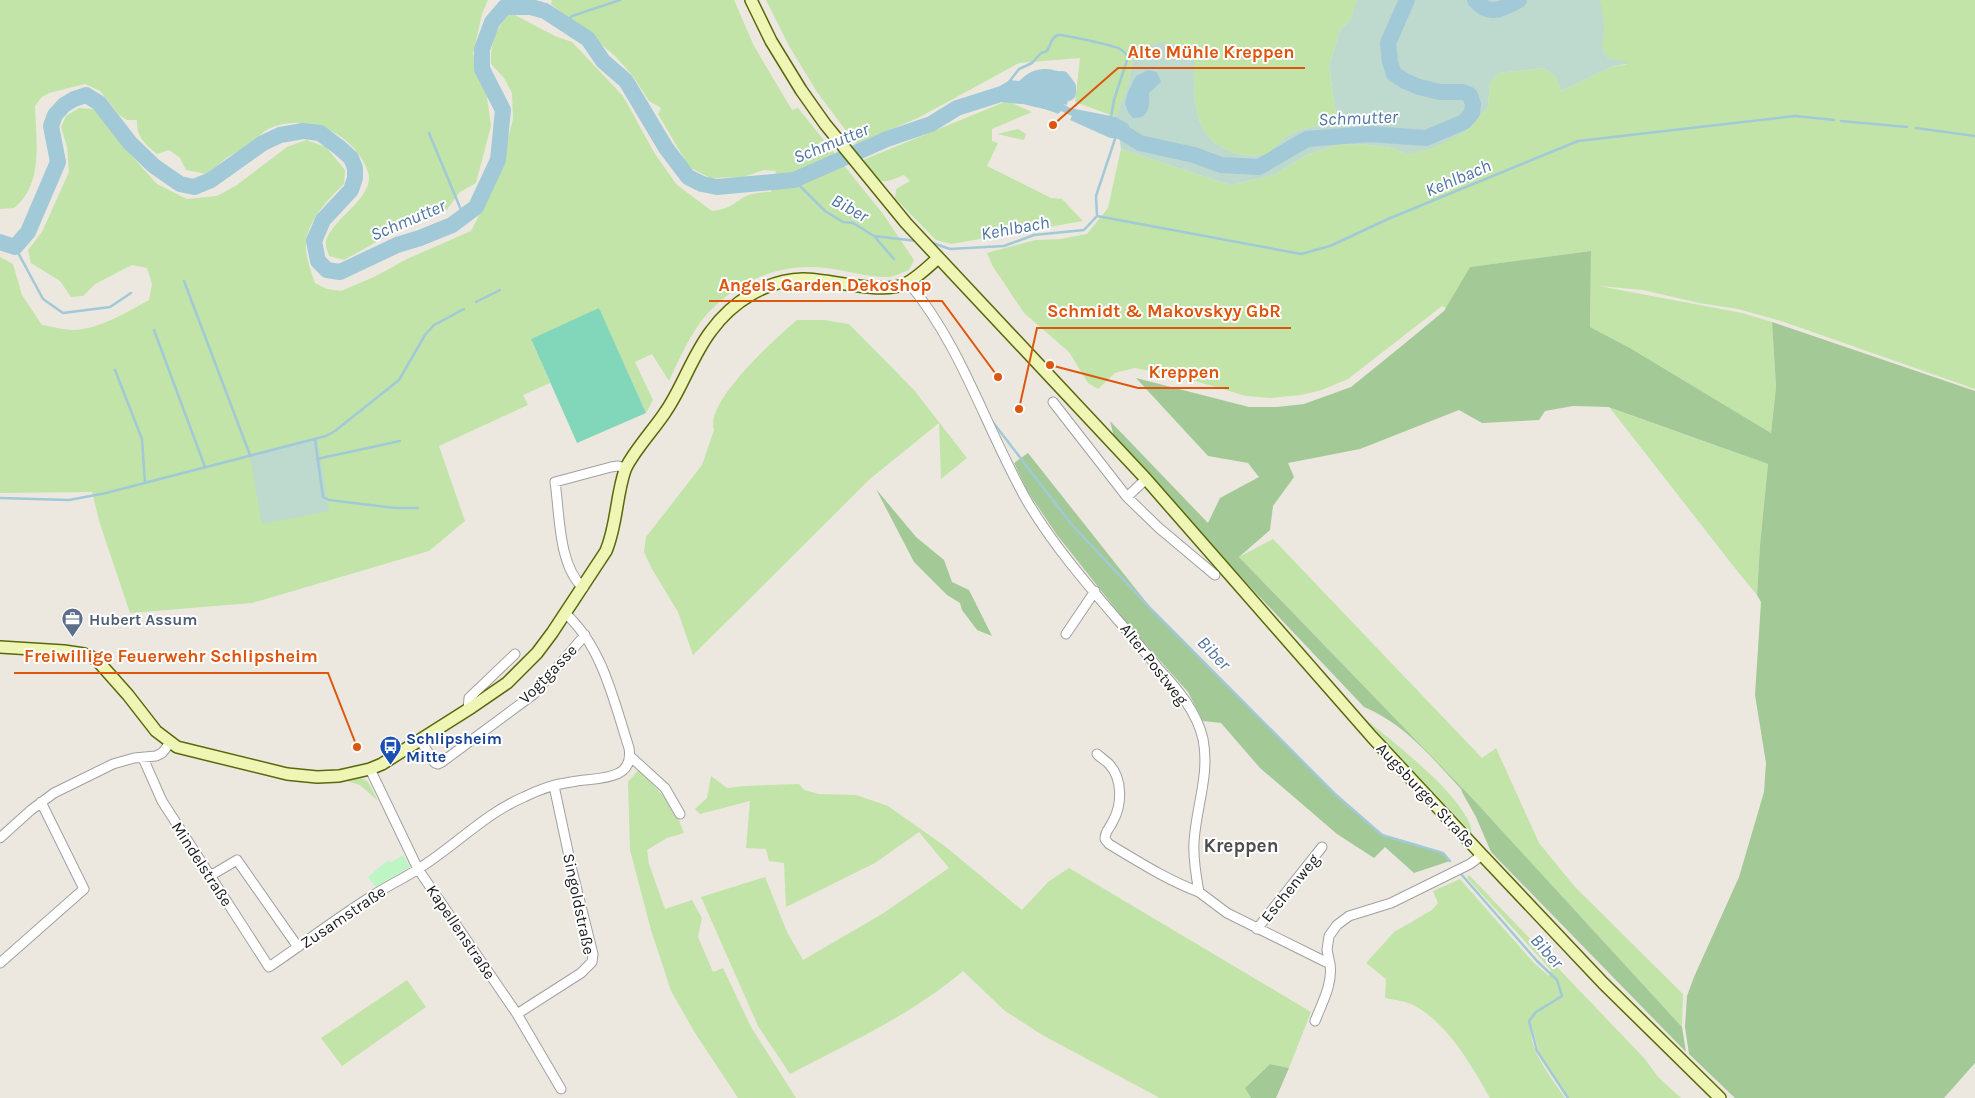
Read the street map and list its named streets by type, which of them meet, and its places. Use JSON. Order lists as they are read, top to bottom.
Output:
{
  "streets": {
    "main road": ["Augsburger Straße"],
    "street": [
      "Alter Postweg",
      "Vogtgasse",
      "Mindelstraße",
      "Eschenweg",
      "Singoldstraße",
      "Zusamstraße",
      "Kapellenstraße"
    ]
  },
  "crossings": [
    ["Mindelstraße", "Zusamstraße"],
    ["Singoldstraße", "Zusamstraße"],
    ["Singoldstraße", "Kapellenstraße"],
    ["Zusamstraße", "Kapellenstraße"]
  ],
  "districts": ["Kreppen"],
  "water": ["Schmutter", "Kehlbach", "Biber"],
  "places": {
    "other": [
      "Alte Mühle Kreppen",
      "Kreppen",
      "Angels Garden Dekoshop",
      "Schmidt & Makovskyy GbR",
      "Freiwillige Feuerwehr Schlipsheim"
    ],
    "office": ["Hubert Assum"],
    "bus stop": ["Schlipsheim Mitte"]
  }
}
